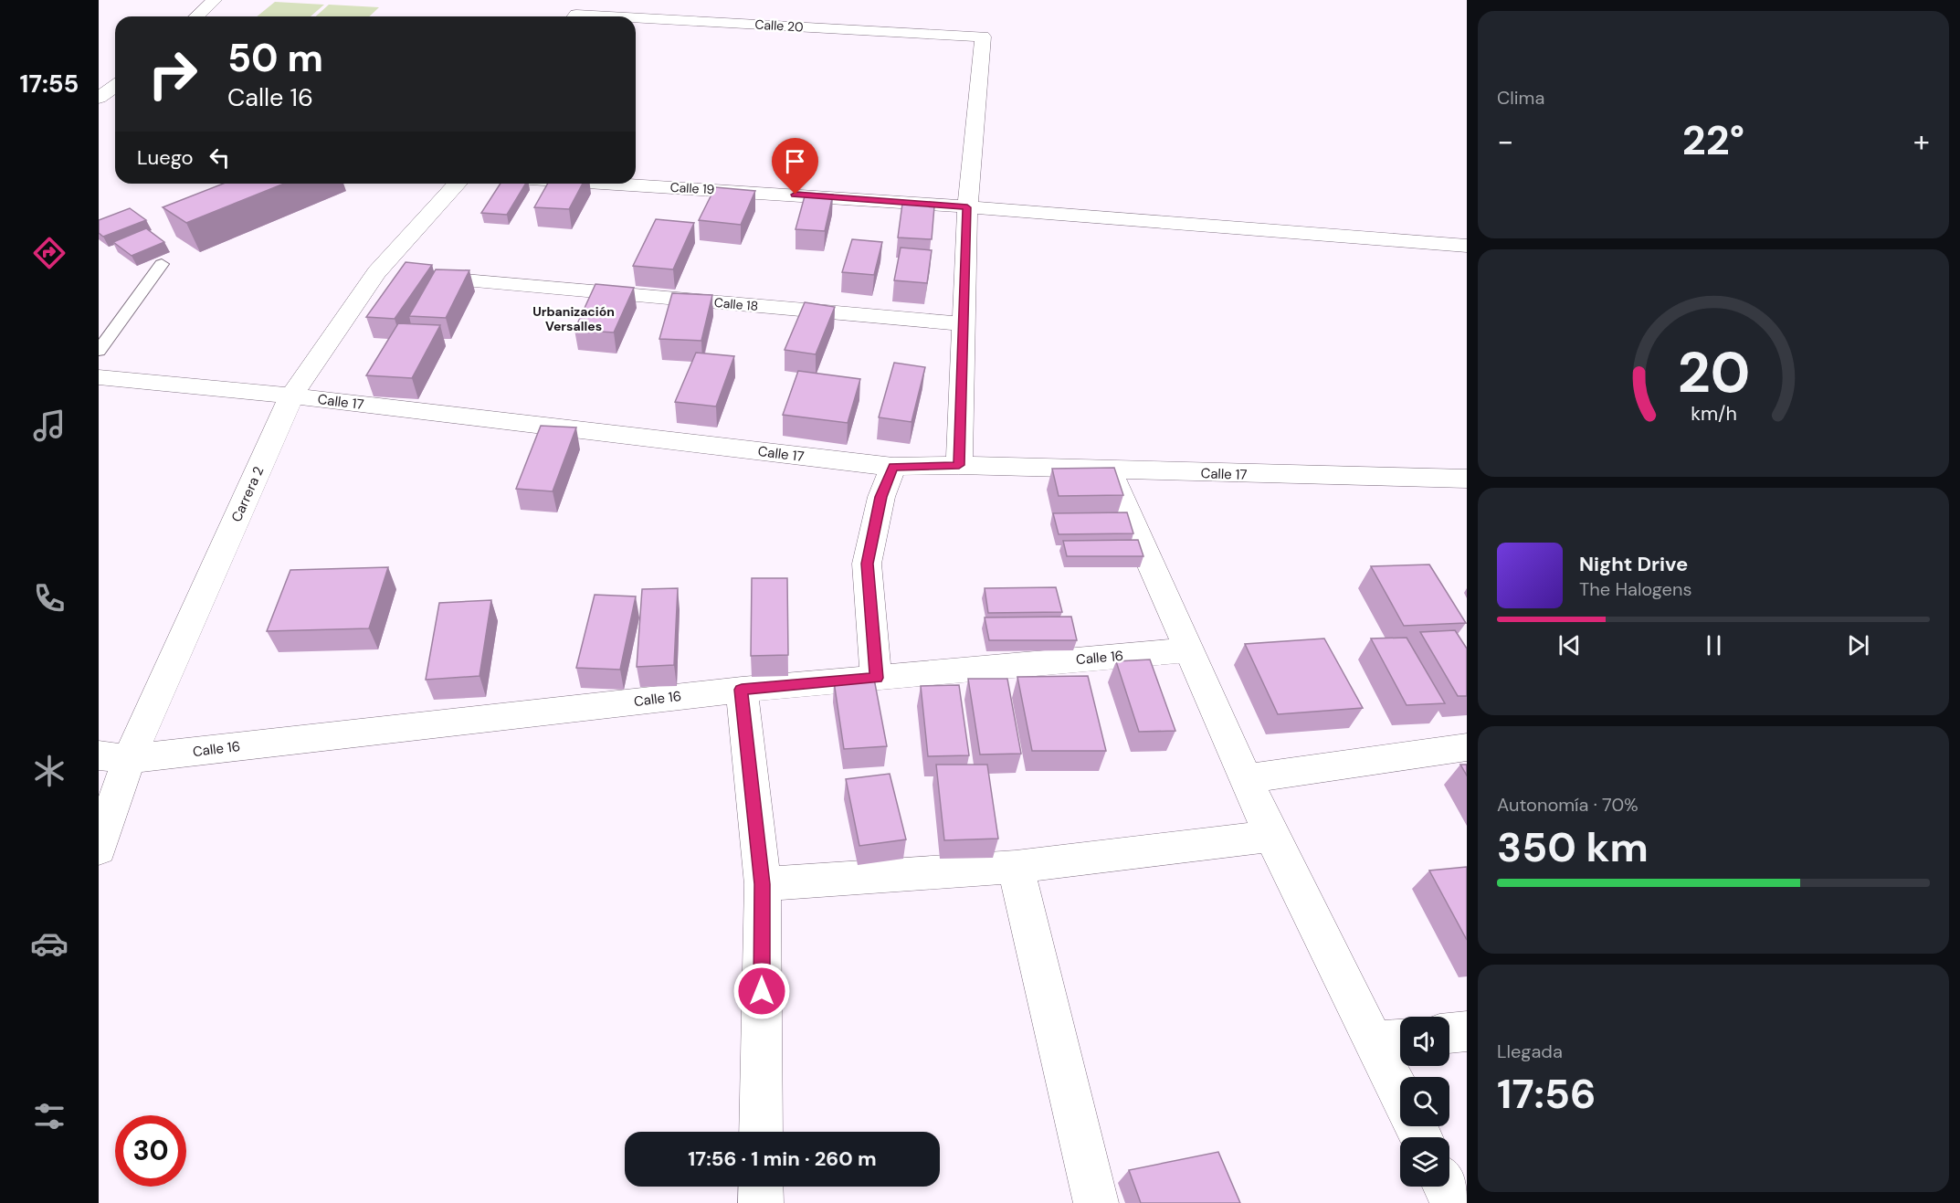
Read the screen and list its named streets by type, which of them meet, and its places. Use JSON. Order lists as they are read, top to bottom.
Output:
{
  "streets": {
    "main road": [
      "Calle 20",
      "Calle 19",
      "Calle 18",
      "Calle 17",
      "Carrera 2",
      "Calle 16"
    ]
  },
  "crossings": [
    ["Calle 20", "Calle 19"],
    ["Calle 18", "Carrera 2"],
    ["Calle 17", "Carrera 2"],
    ["Carrera 2", "Calle 16"]
  ],
  "districts": ["Urbanización Versalles"],
  "page": {
    "tabs": "17:55",
    "tile": [
      "Clima",
      ["Autonomía · 70%", "350 km"],
      ["Llegada", "17:56"]
    ],
    "turn": ["50 m", "Calle 16"],
    "heat": ["−", "22°", "+"],
    "then": "Luego",
    "song": ["Night Drive", "The Halogens"],
    "limit": "30",
    "trip": "17:56 · 1 min · 260 m",
    "gauge": ["20", "km/h"]
  }
}
